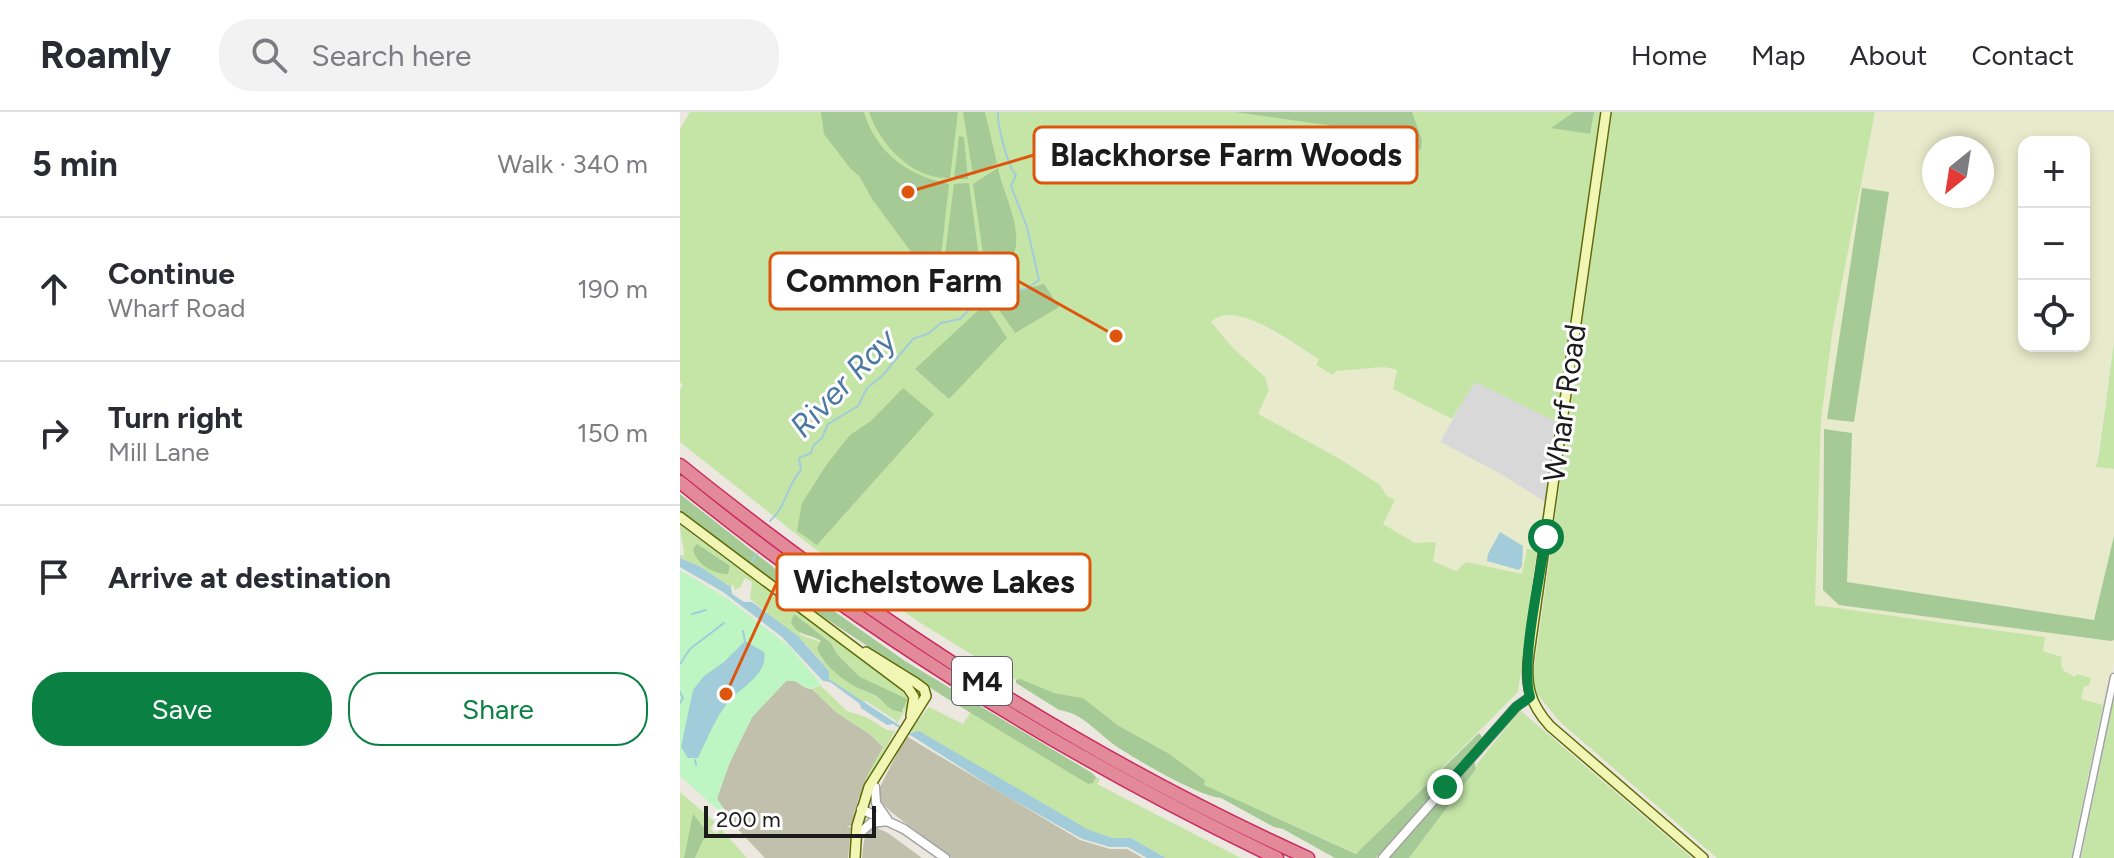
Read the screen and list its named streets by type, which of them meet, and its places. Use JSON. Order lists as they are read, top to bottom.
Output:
{
  "streets": {
    "highway": ["M4"],
    "main road": ["Wharf Road"]
  },
  "water": ["River Ray"],
  "places": ["Blackhorse Farm Woods", "Common Farm", "Wichelstowe Lakes"],
  "scale_bar": "200 m",
  "north": "bottom left",
  "page": {
    "header": "Roamly",
    "search": "Search here",
    "nav": [
      "Home",
      "Map",
      "About",
      "Contact"
    ],
    "heading": ["5 min", "Walk · 340 m"],
    "map_buttons": ["+", "−"],
    "list": [
      ["Continue", "Wharf Road", "190 m"],
      ["Turn right", "Mill Lane", "150 m"],
      "Arrive at destination"
    ],
    "buttons": ["Save", "Share"],
    "scale": "200 m"
  }
}
